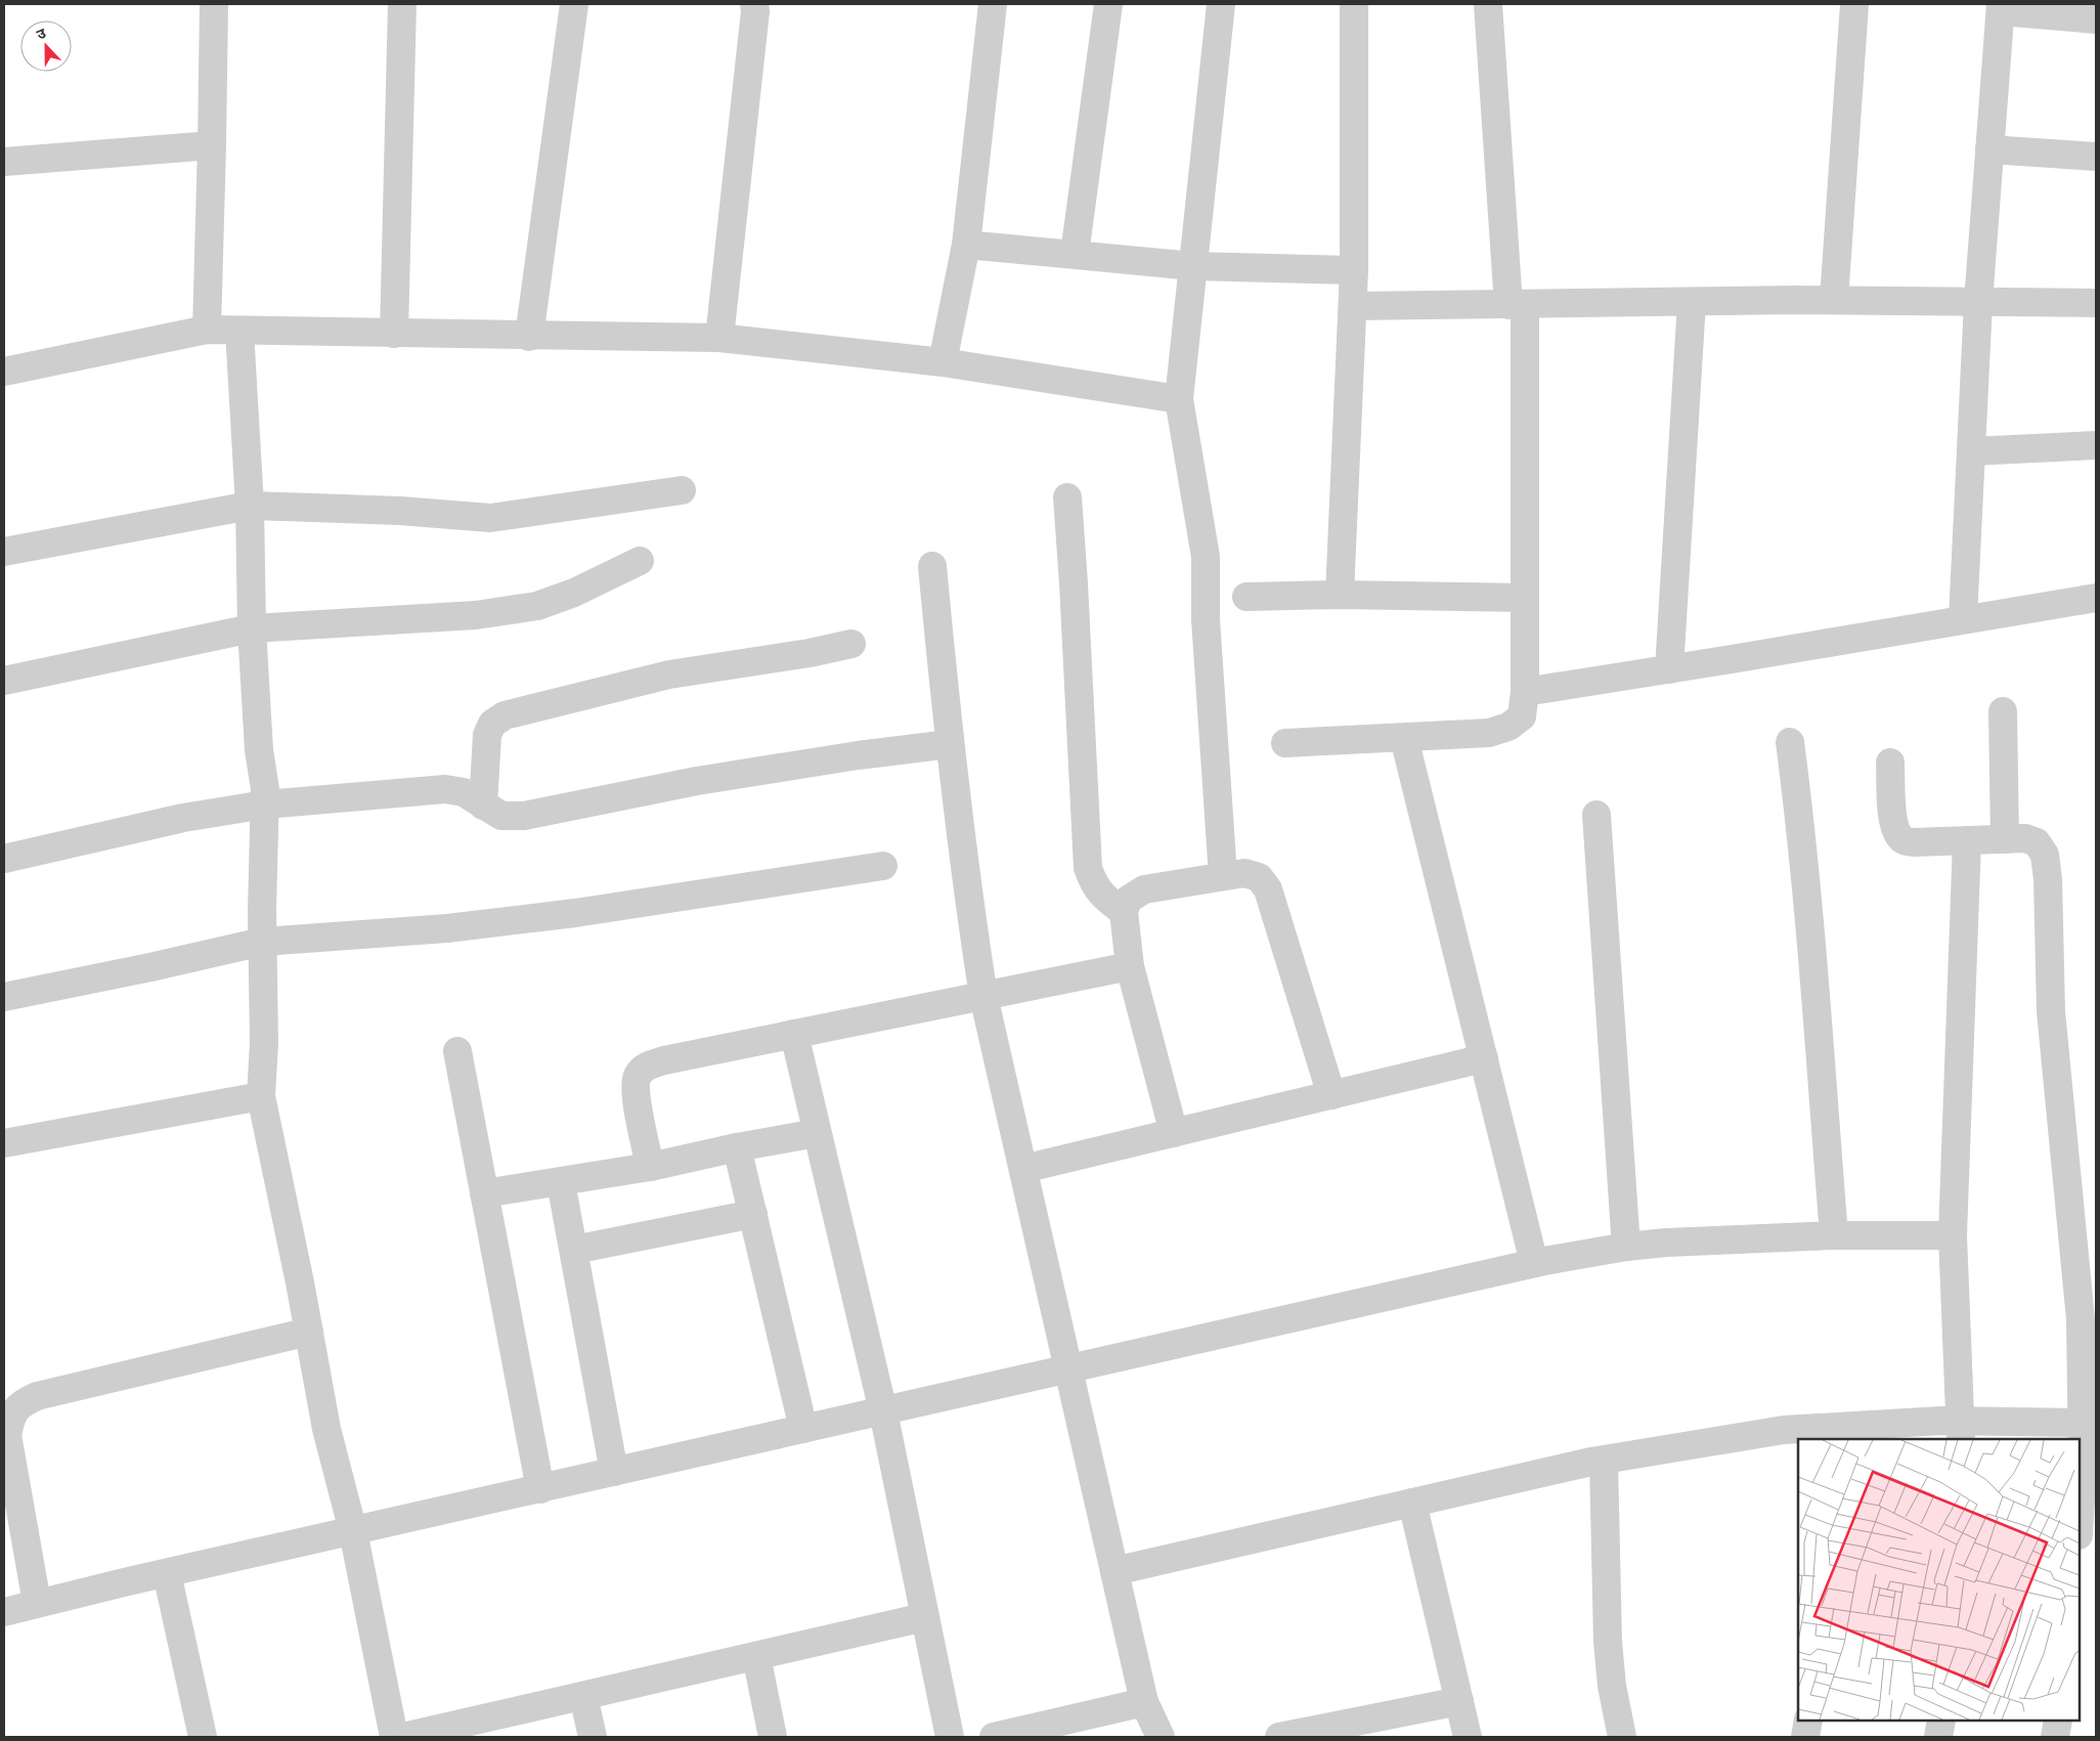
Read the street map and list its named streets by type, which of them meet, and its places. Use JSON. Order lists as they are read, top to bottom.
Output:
{
  "north": "top"
}
